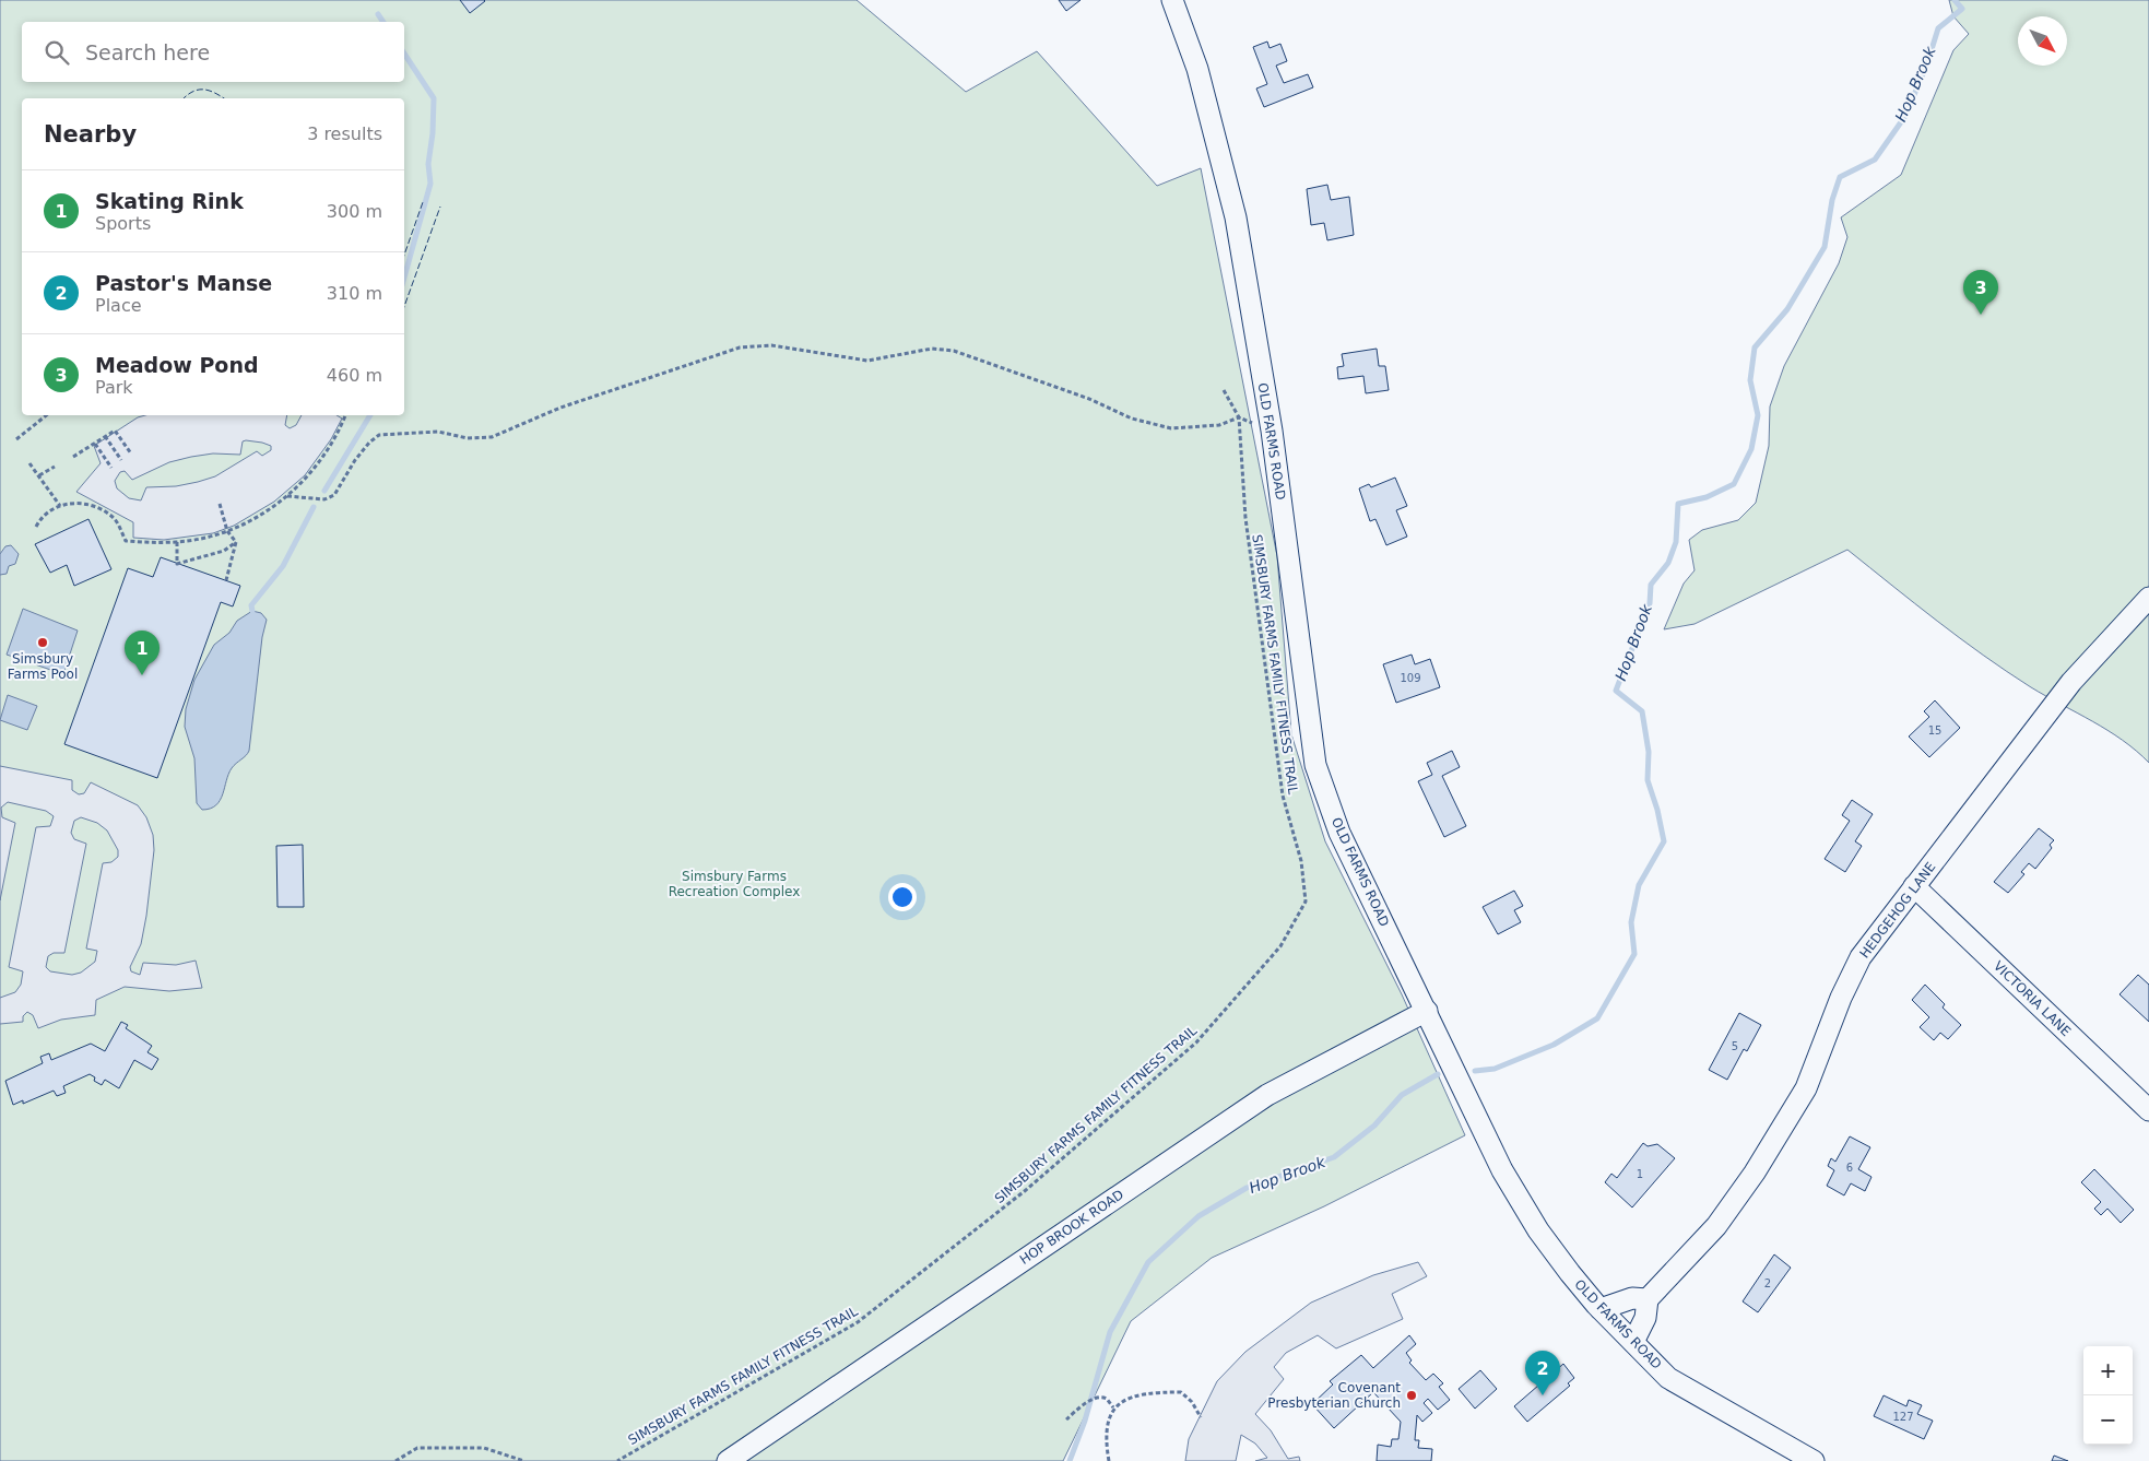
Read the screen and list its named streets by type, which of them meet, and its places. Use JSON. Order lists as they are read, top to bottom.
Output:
{
  "streets": {
    "street": [
      "OLD FARMS ROAD",
      "HEDGEHOG LANE",
      "VICTORIA LANE",
      "HOP BROOK ROAD"
    ],
    "path": ["SIMSBURY FARMS FAMILY FITNESS TRAIL"]
  },
  "crossings": [
    ["OLD FARMS ROAD", "HOP BROOK ROAD"],
    ["HEDGEHOG LANE", "VICTORIA LANE"]
  ],
  "water": ["Hop Brook"],
  "parks": ["Simsbury Farms Recreation Complex"],
  "places": ["Simsbury Farms Pool", "Covenant Presbyterian Church"],
  "house_numbers": [
    "109",
    "15",
    "5",
    "6",
    "1",
    "2",
    "127"
  ],
  "north": "bottom right",
  "page": {
    "search": "Search here",
    "heading": ["Nearby", "3 results"],
    "list": [
      {
        "mark": "1",
        "name": "Skating Rink",
        "note": "Sports",
        "value": "300 m"
      },
      {
        "mark": "2",
        "name": "Pastor's Manse",
        "note": "Place",
        "value": "310 m"
      },
      {
        "mark": "3",
        "name": "Meadow Pond",
        "note": "Park",
        "value": "460 m"
      }
    ],
    "pins": ["3", "1", "2"],
    "map_buttons": ["+", "−"]
  }
}
